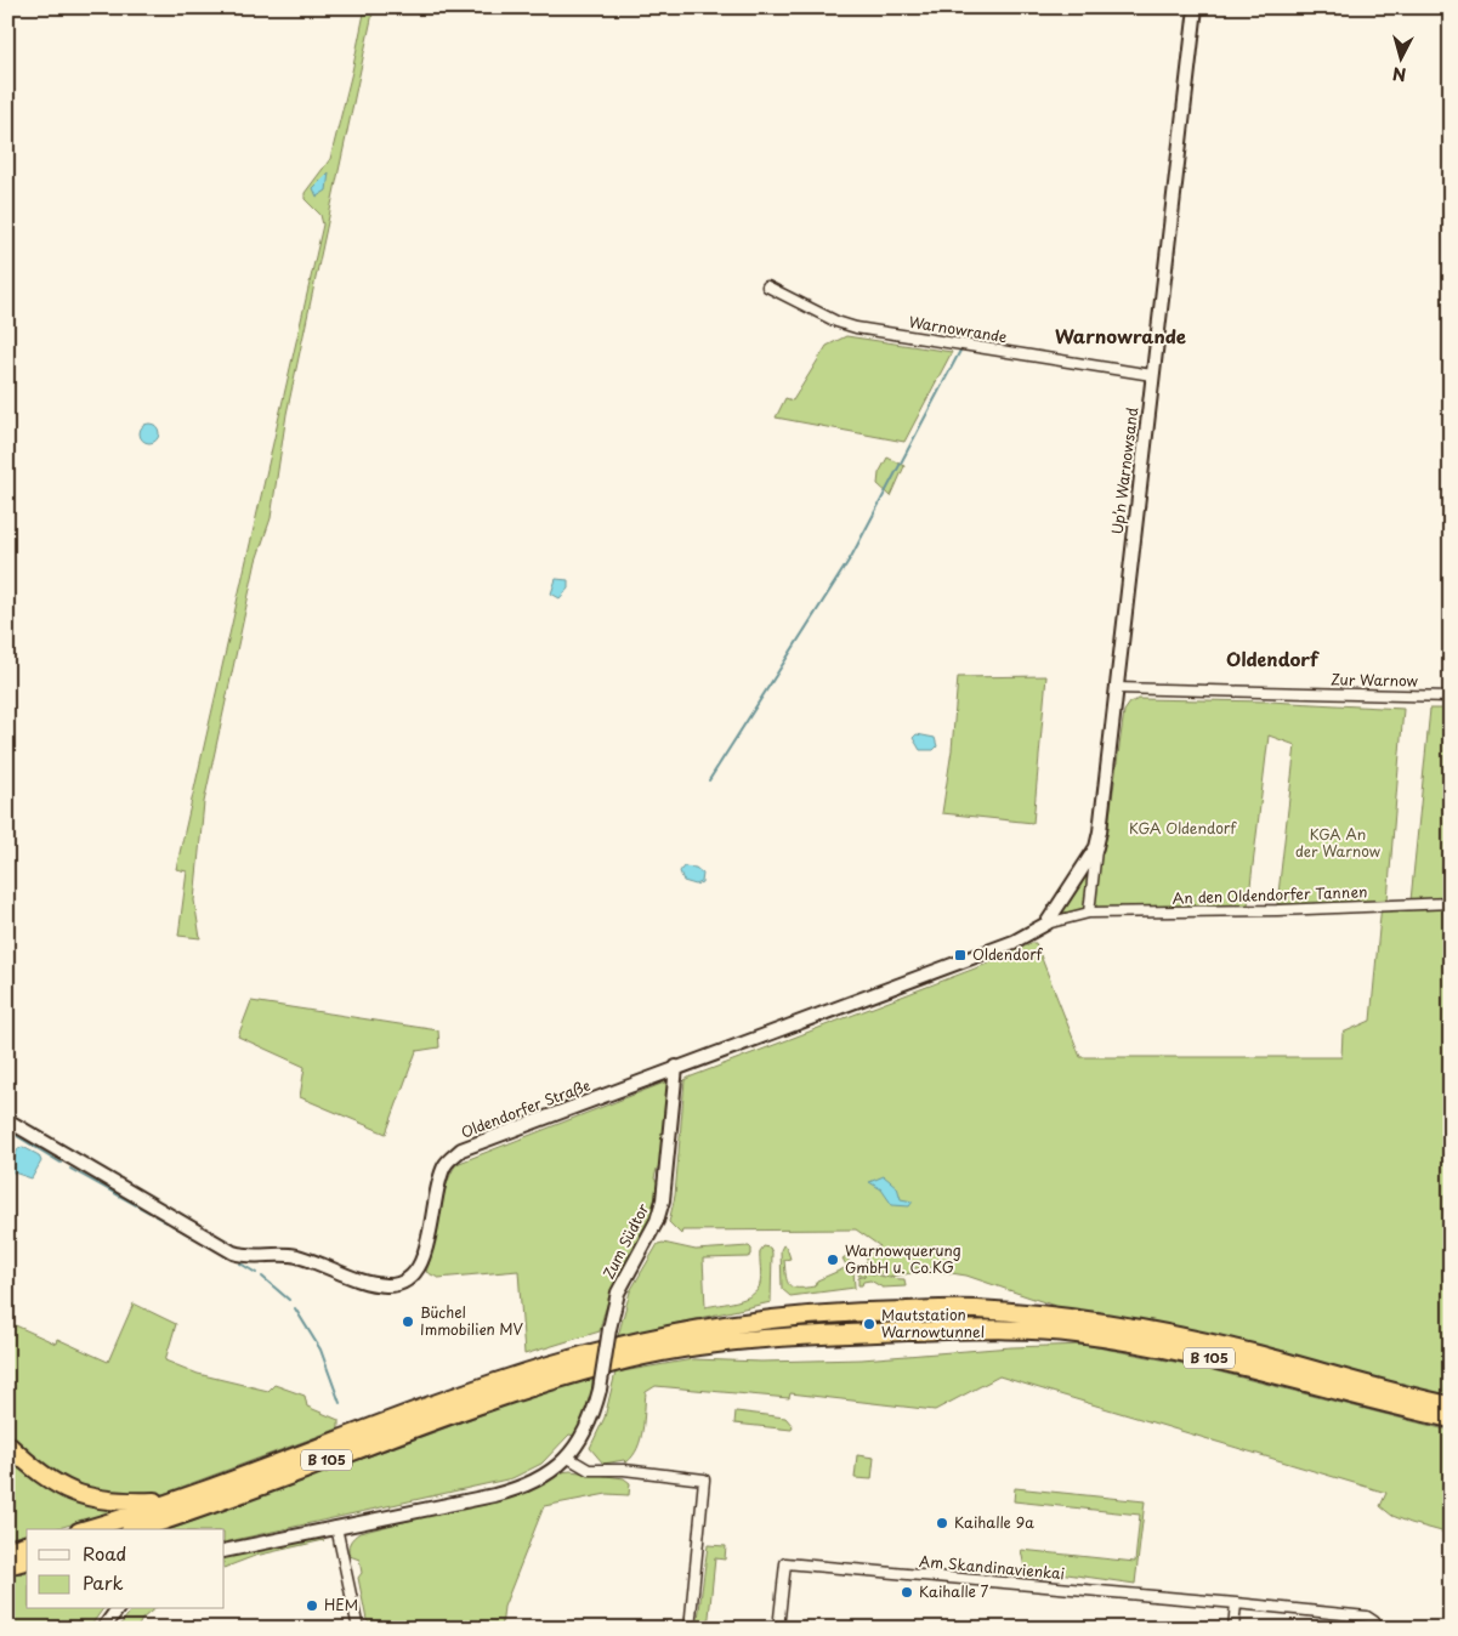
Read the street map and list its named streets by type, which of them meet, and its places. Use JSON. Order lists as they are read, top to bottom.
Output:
{
  "streets": {
    "highway": ["B 105"],
    "street": [
      "Warnowrande",
      "Up’n Warnowsand",
      "Zur Warnow",
      "An den Oldendorfer Tannen",
      "Oldendorfer Straße",
      "Zum Südtor",
      "Am Skandinavienkai"
    ]
  },
  "crossings": [
    ["Warnowrande", "Up’n Warnowsand"],
    ["Up’n Warnowsand", "Zur Warnow"],
    ["Up’n Warnowsand", "An den Oldendorfer Tannen"],
    ["Up’n Warnowsand", "Oldendorfer Straße"],
    ["An den Oldendorfer Tannen", "Oldendorfer Straße"],
    ["Oldendorfer Straße", "Zum Südtor"]
  ],
  "districts": ["Warnowrande", "Oldendorf"],
  "parks": ["KGA Oldendorf", "KGA An der Warnow"],
  "places": {
    "transit": ["Oldendorf"],
    "other": [
      "Warnowquerung GmbH u. Co.KG",
      "Büchel Immobilien MV",
      "Mautstation Warnowtunnel",
      "Kaihalle 9a",
      "Kaihalle 7",
      "HEM"
    ]
  },
  "legend": ["Road", "Park"],
  "north": "bottom"
}
